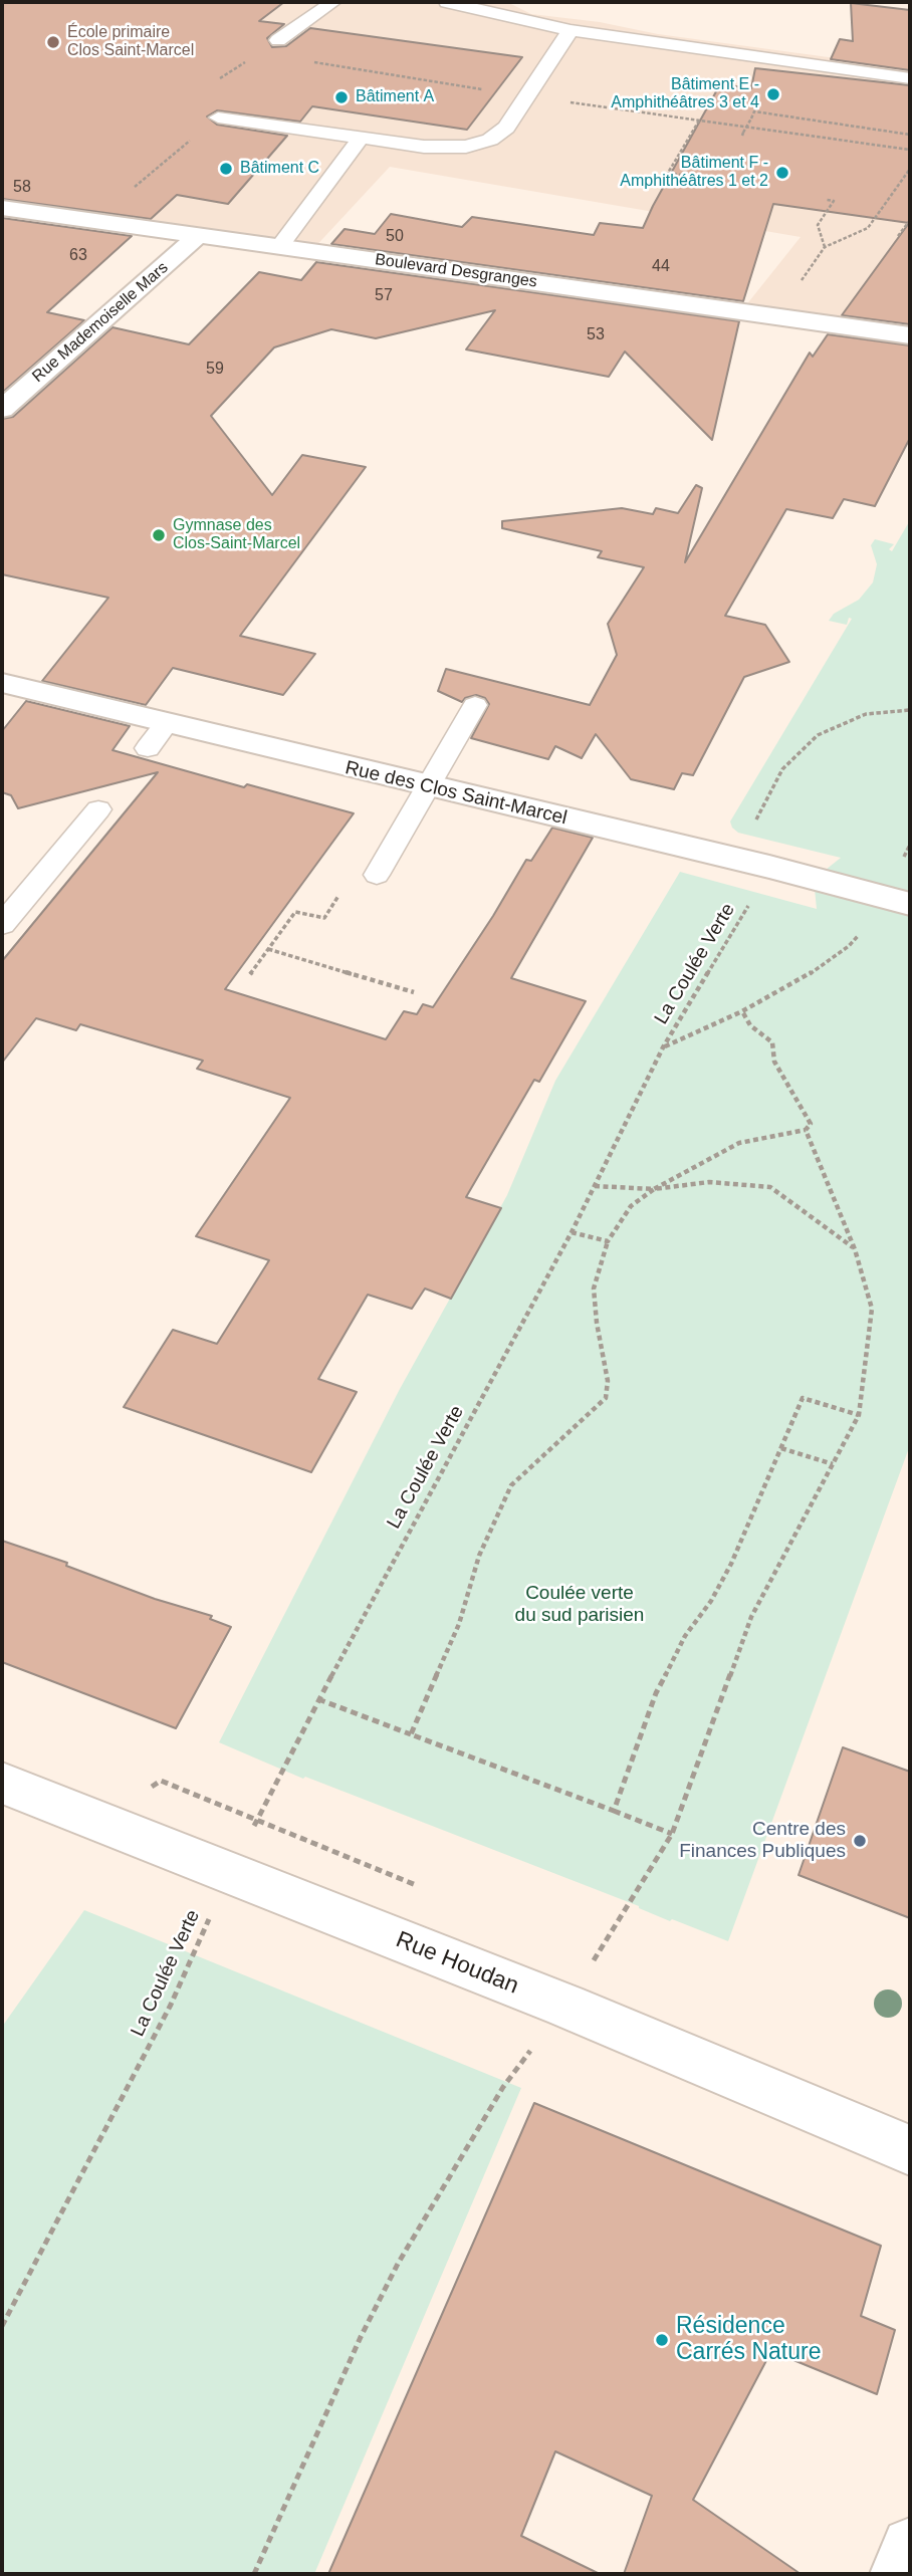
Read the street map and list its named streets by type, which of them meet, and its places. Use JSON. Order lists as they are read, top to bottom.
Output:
{
  "streets": {
    "street": [
      "Boulevard Desgranges",
      "Rue Mademoiselle Mars",
      "Rue des Clos Saint-Marcel",
      "Rue Houdan"
    ],
    "path": ["La Coulée Verte"]
  },
  "crossings": [
    ["Boulevard Desgranges", "Rue Mademoiselle Mars"],
    ["Rue des Clos Saint-Marcel", "La Coulée Verte"],
    ["La Coulée Verte", "Rue Houdan"]
  ],
  "parks": ["Coulée verte du sud parisien"],
  "places": [
    "École primaire Clos Saint-Marcel",
    "Bâtiment E - Amphithéâtres 3 et 4",
    "Bâtiment A",
    "Bâtiment C",
    "Bâtiment F - Amphithéâtres 1 et 2",
    "Gymnase des Clos-Saint-Marcel",
    "Centre des Finances Publiques",
    "Résidence Carrés Nature"
  ],
  "house_numbers": [
    "58",
    "50",
    "63",
    "44",
    "57",
    "53",
    "59"
  ]
}
